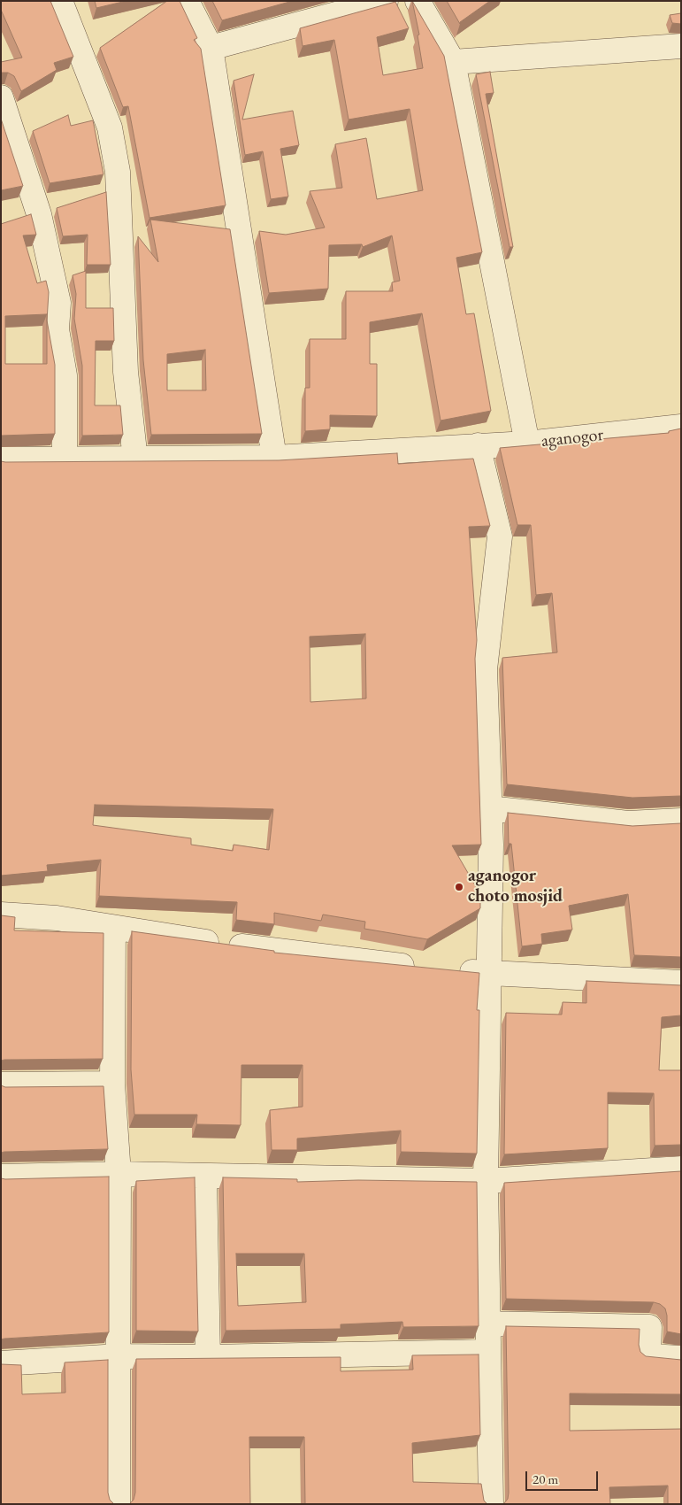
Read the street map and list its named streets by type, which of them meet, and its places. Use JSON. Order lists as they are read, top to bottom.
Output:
{
  "streets": {
    "street": ["aganogor"]
  },
  "places": ["aganogor choto mosjid"],
  "scale_bar": "20 m"
}
